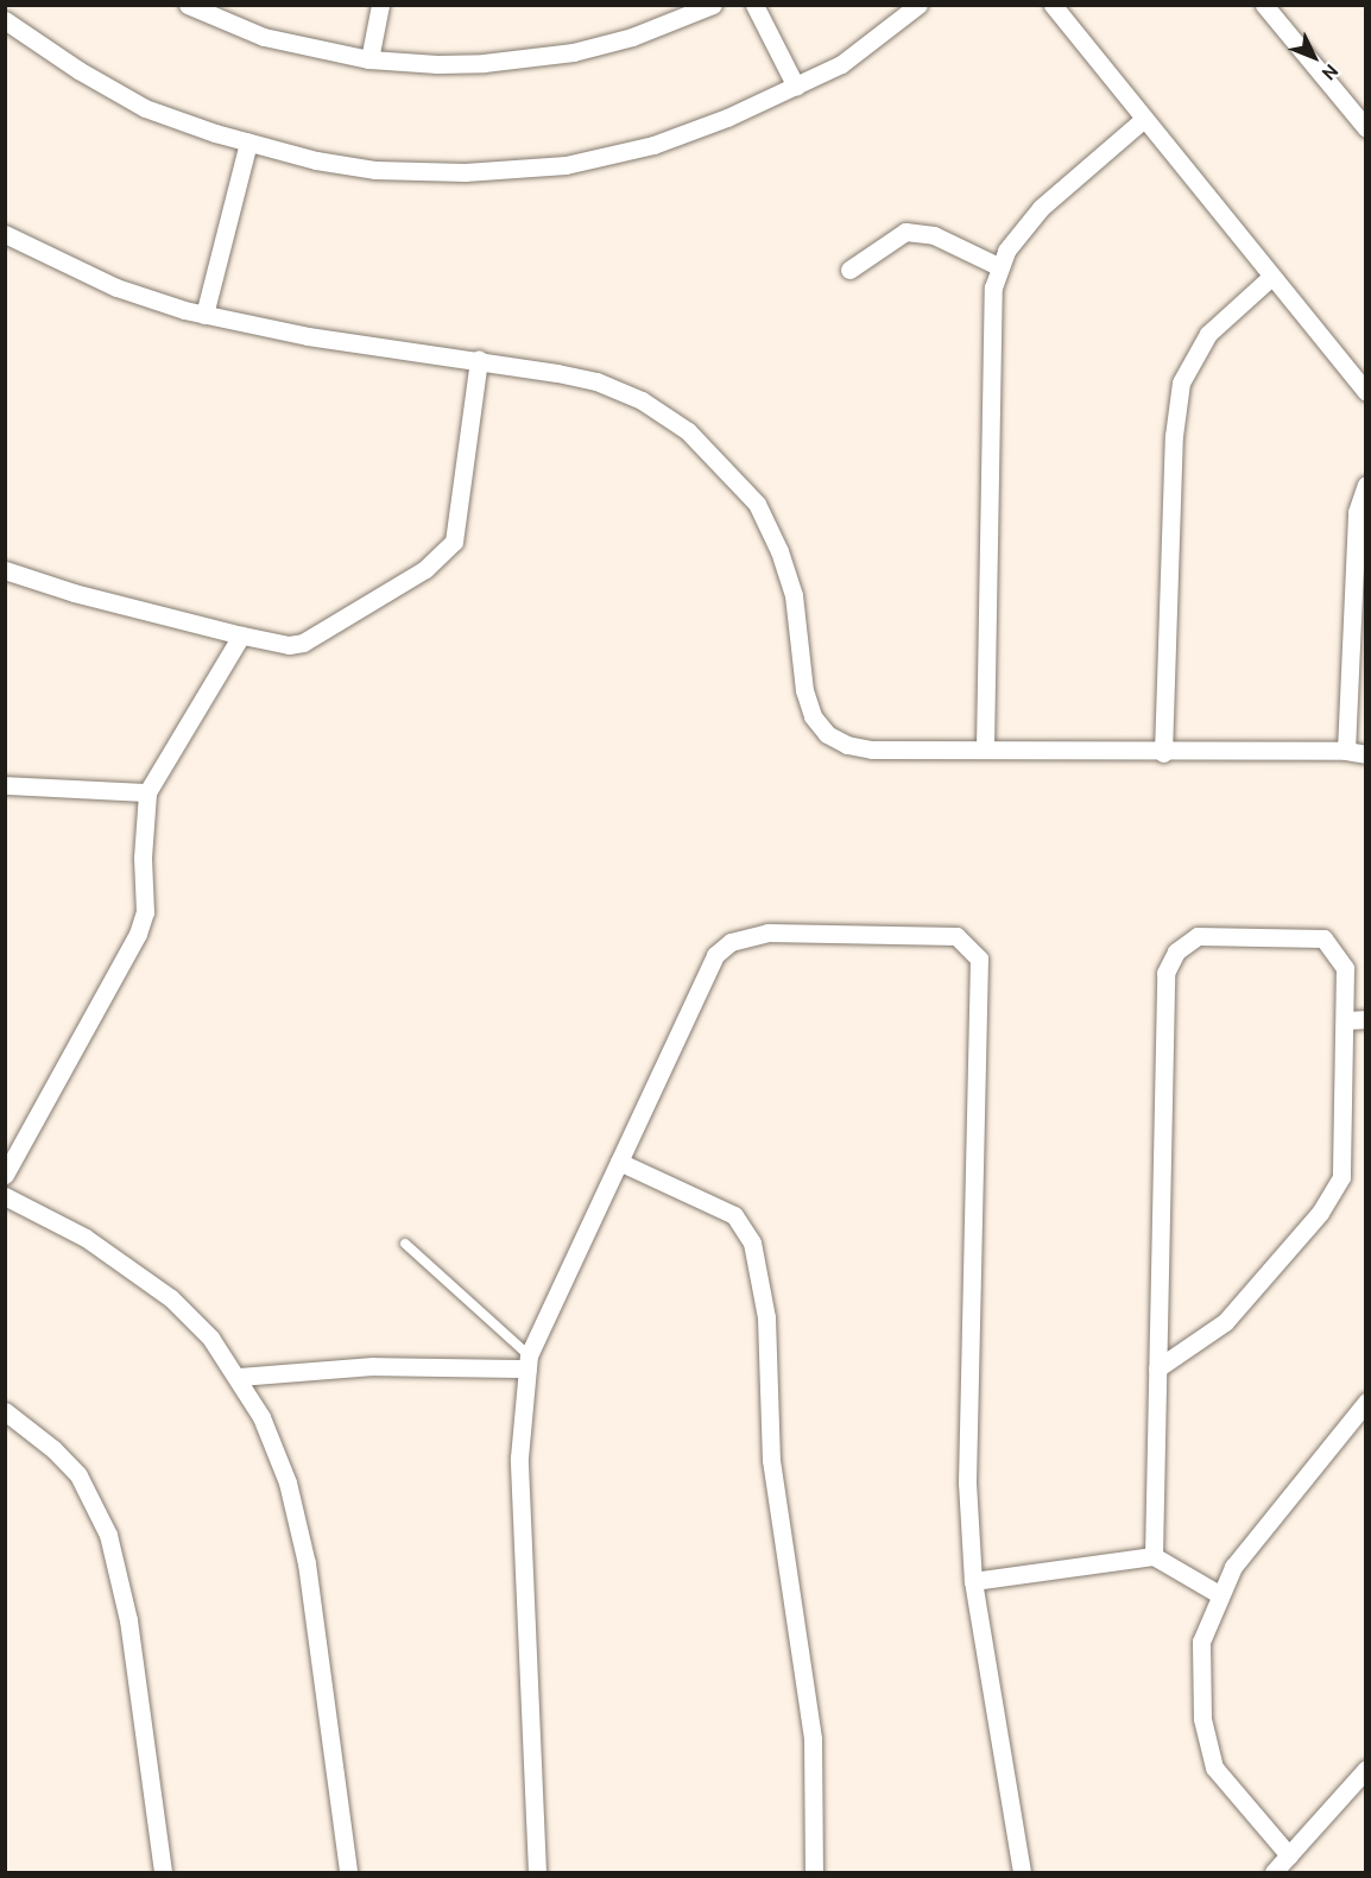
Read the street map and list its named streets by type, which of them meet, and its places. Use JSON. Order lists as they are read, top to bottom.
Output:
{
  "north": "bottom right"
}
